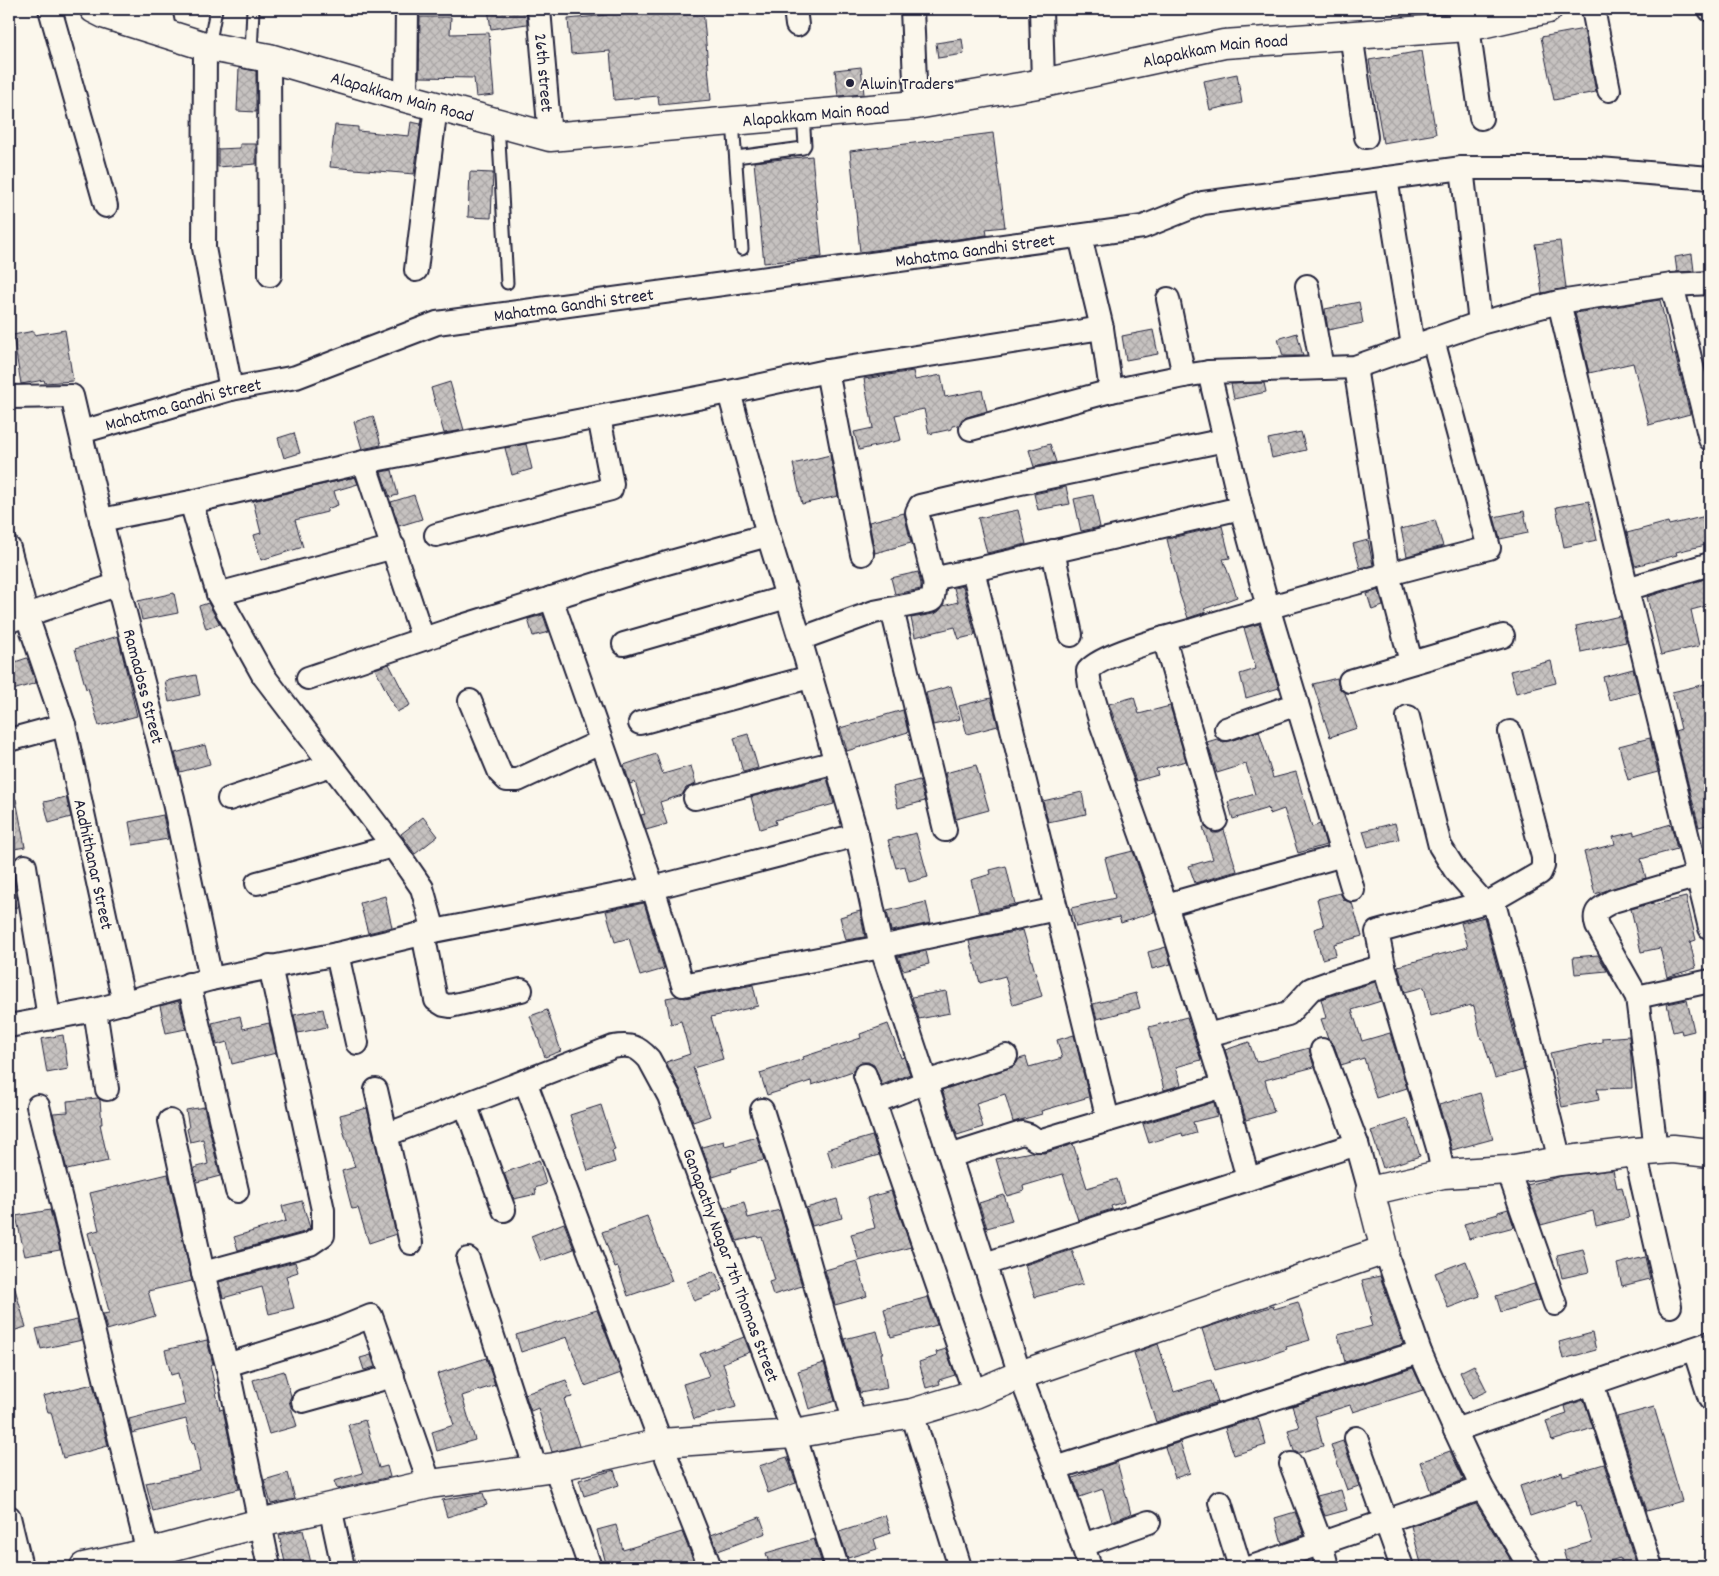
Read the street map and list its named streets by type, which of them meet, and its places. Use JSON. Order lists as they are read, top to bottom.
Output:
{
  "streets": {
    "street": [
      "Alapakkam Main Road",
      "26th street",
      "Mahatma Gandhi Street",
      "Ramadoss Street",
      "Aadhithanar Street",
      "Ganapathy Nagar 7th Thomas Street"
    ]
  },
  "crossings": [
    ["Alapakkam Main Road", "26th street"],
    ["Mahatma Gandhi Street", "Ramadoss Street"]
  ],
  "places": ["Alwin Traders"]
}
